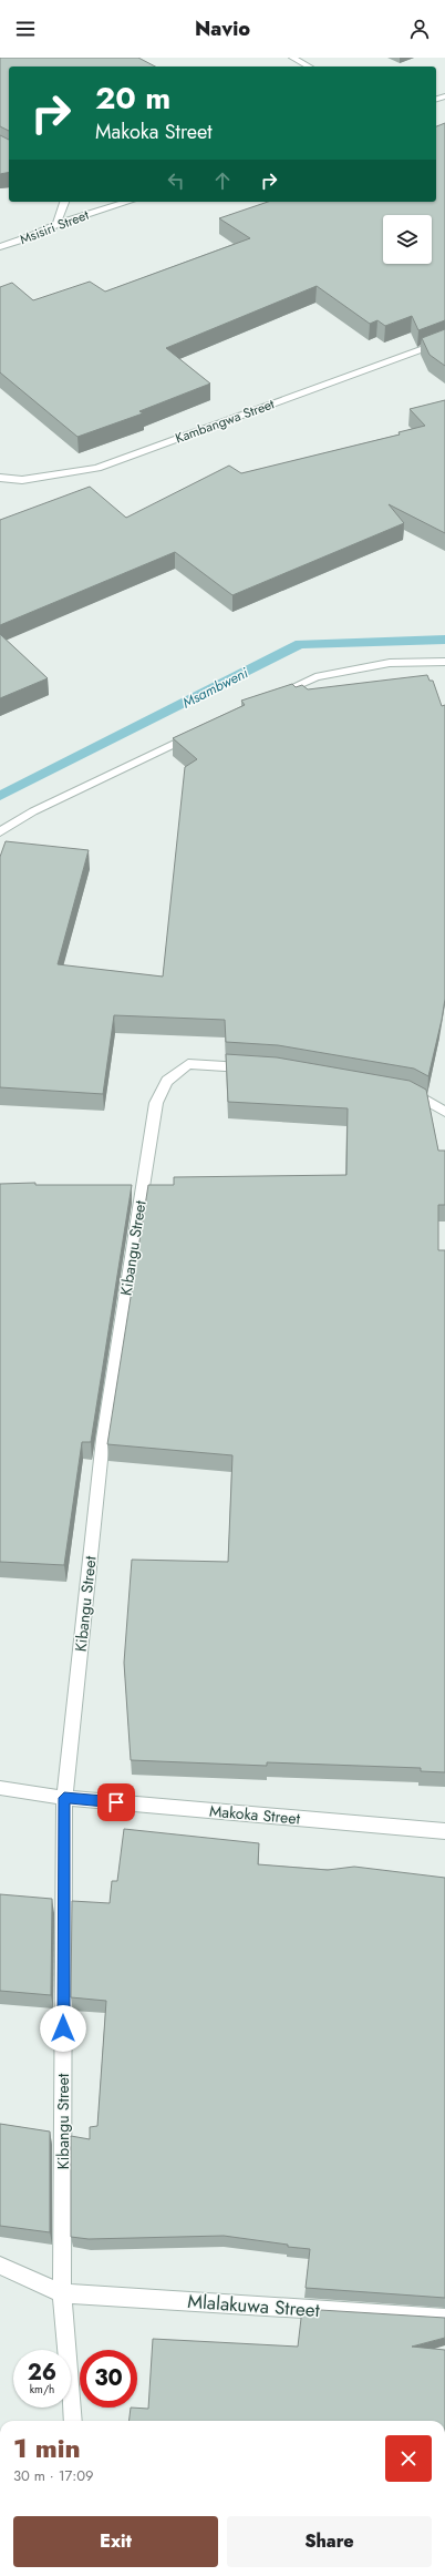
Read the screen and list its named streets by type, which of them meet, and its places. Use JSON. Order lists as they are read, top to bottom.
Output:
{
  "streets": {
    "street": [
      "Msisiri Street",
      "Kambangwa Street",
      "Kibangu Street",
      "Makoka Street",
      "Mlalakuwa Street"
    ]
  },
  "crossings": [
    ["Kibangu Street", "Makoka Street"],
    ["Kibangu Street", "Mlalakuwa Street"]
  ],
  "water": ["Msambweni"],
  "page": {
    "header": "Navio",
    "turn": ["20 m", "Makoka Street"],
    "speed": "26 km/h",
    "limit": "30",
    "heading": ["1 min", "30 m · 17:09"],
    "buttons": ["Exit", "Share"]
  }
}
